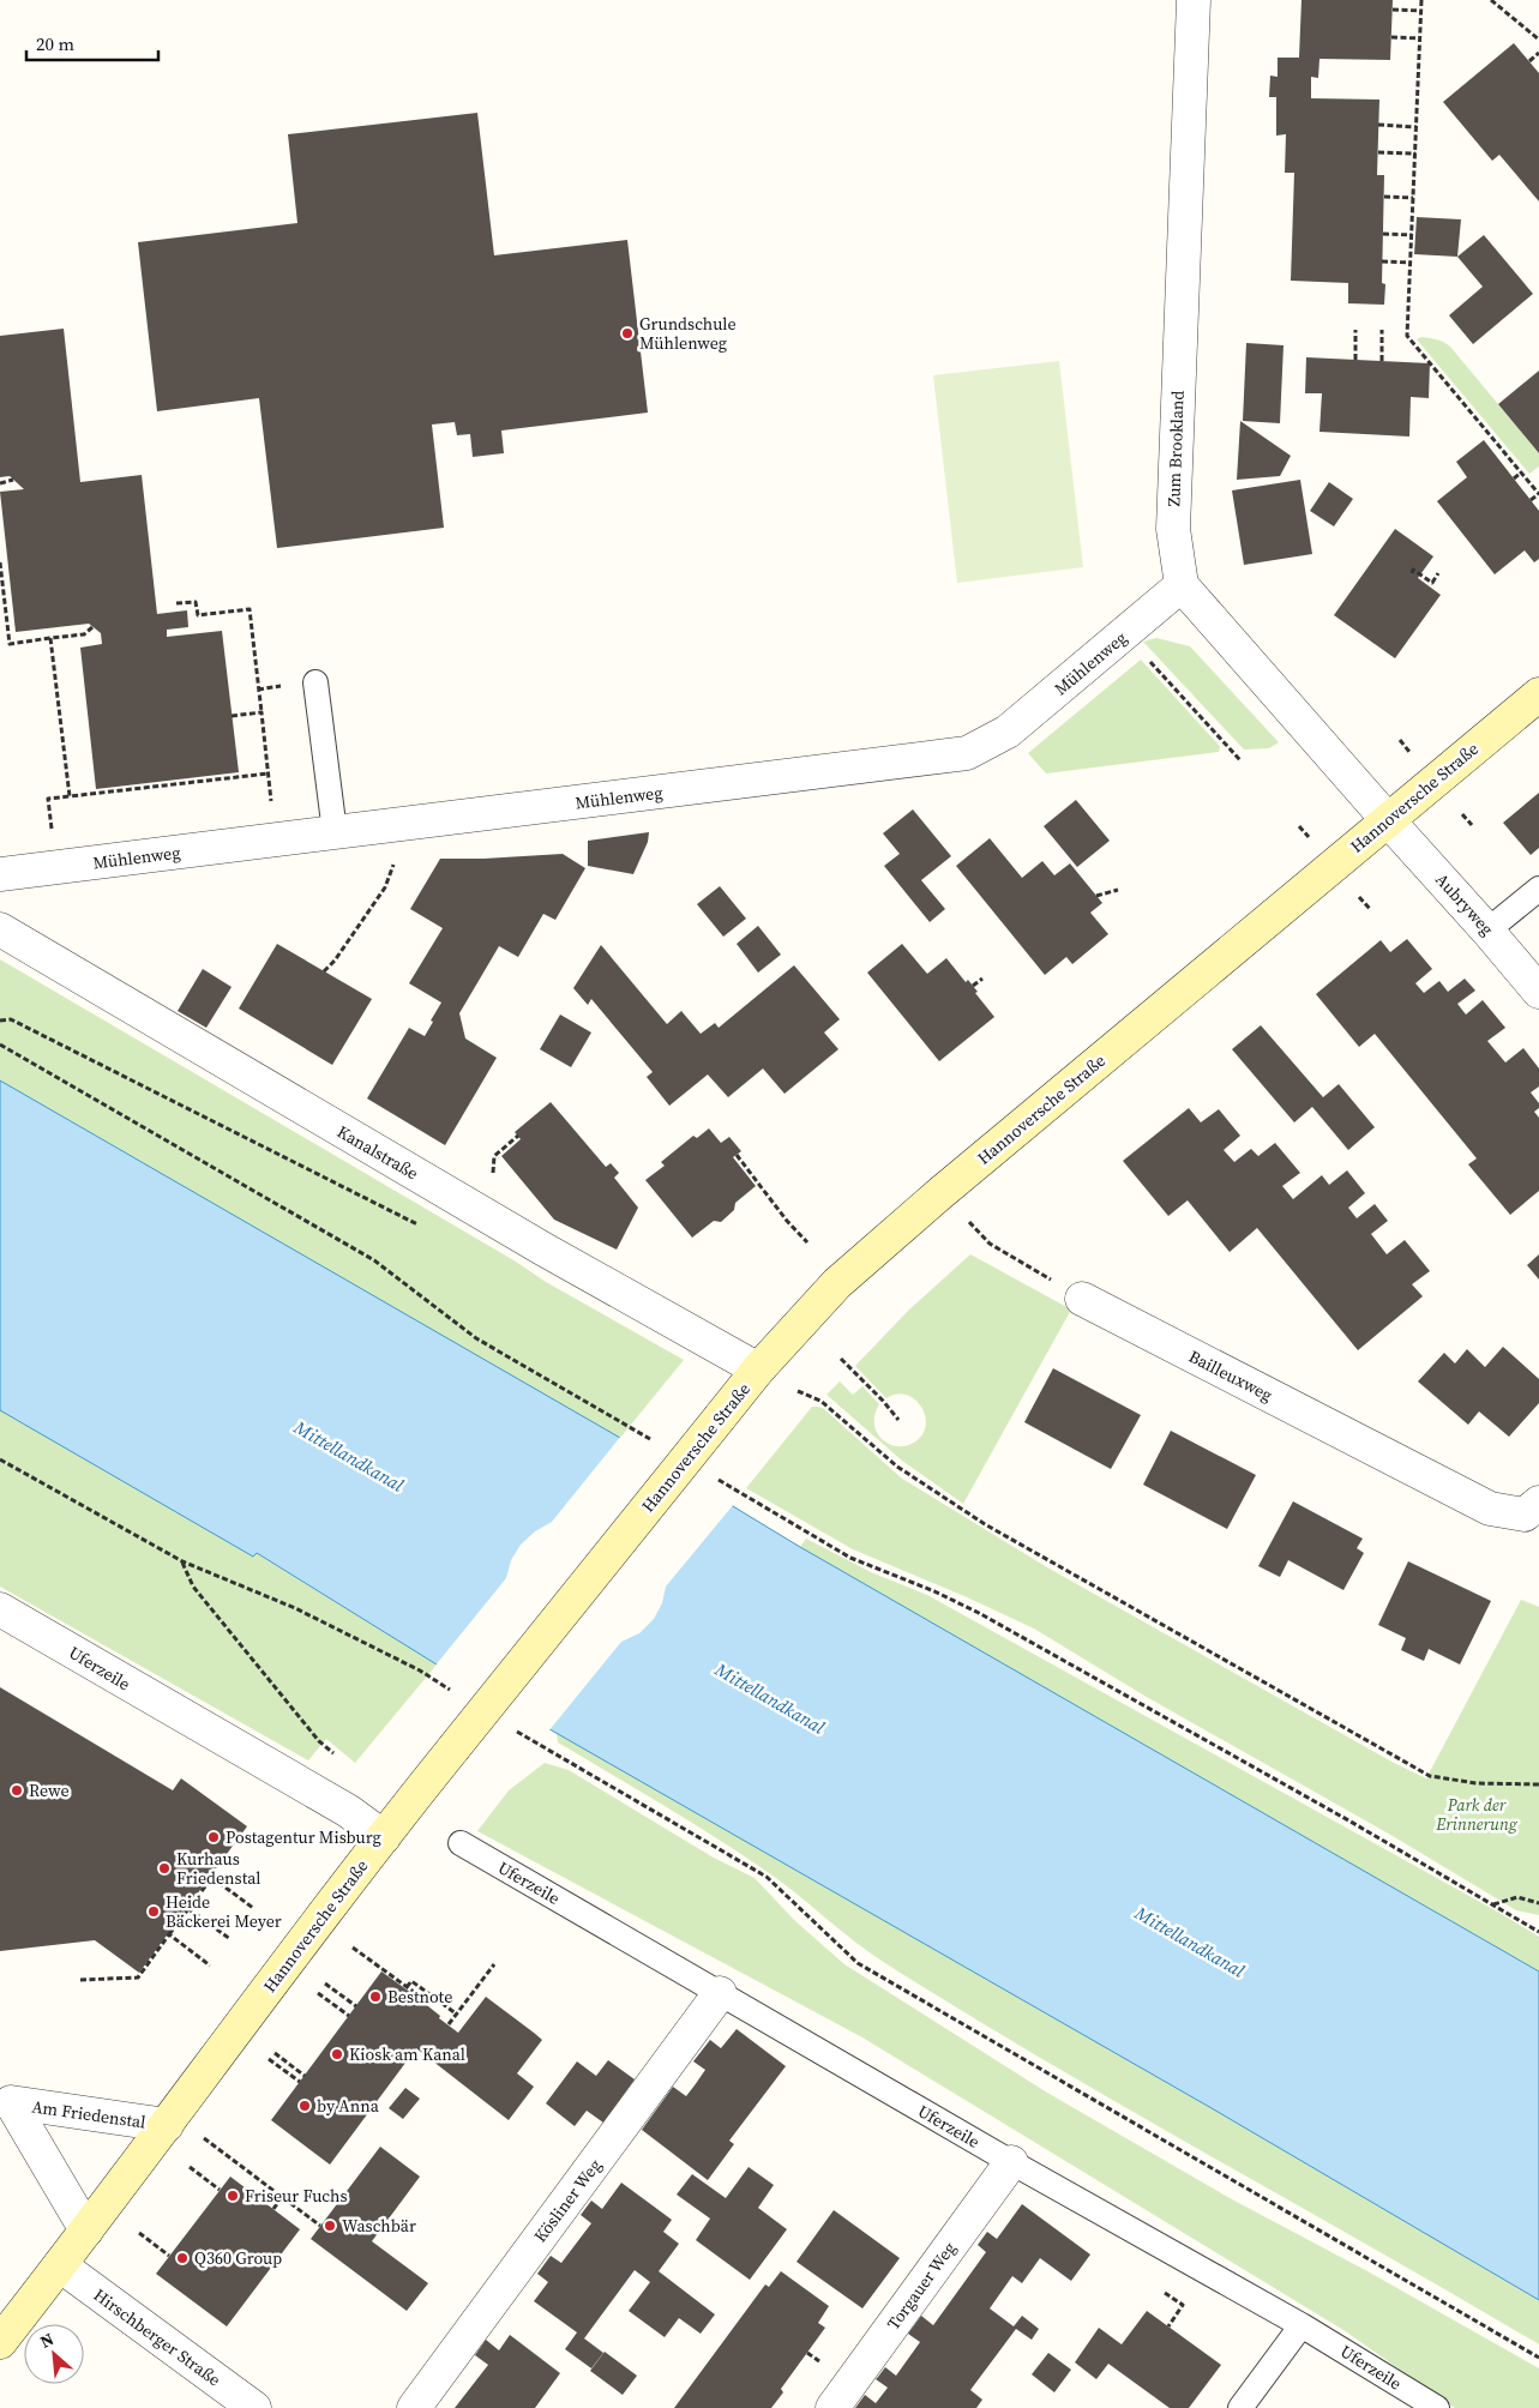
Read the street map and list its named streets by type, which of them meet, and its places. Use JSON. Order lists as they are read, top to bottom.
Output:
{
  "streets": {
    "main road": ["Hannoversche Straße"],
    "street": [
      "Zum Brookland",
      "Mühlenweg",
      "Aubryweg",
      "Kanalstraße",
      "Bailleuxweg",
      "Uferzeile",
      "Am Friedenstal",
      "Kösliner Weg",
      "Torgauer Weg",
      "Hirschberger Straße"
    ]
  },
  "crossings": [
    ["Zum Brookland", "Mühlenweg"],
    ["Hannoversche Straße", "Aubryweg"],
    ["Hannoversche Straße", "Kanalstraße"],
    ["Hannoversche Straße", "Uferzeile"],
    ["Hannoversche Straße", "Am Friedenstal"],
    ["Hannoversche Straße", "Hirschberger Straße"],
    ["Uferzeile", "Kösliner Weg"],
    ["Uferzeile", "Torgauer Weg"]
  ],
  "water": ["Mittellandkanal"],
  "parks": ["Park der Erinnerung"],
  "places": [
    "Grundschule Mühlenweg",
    "Rewe",
    "Postagentur Misburg",
    "Kurhaus Friedenstal",
    "Heide Bäckerei Meyer",
    "Bestnote",
    "Kiosk am Kanal",
    "by Anna",
    "Friseur Fuchs",
    "Waschbär",
    "Q360 Group"
  ],
  "scale_bar": "20 m",
  "north": "top left"
}
